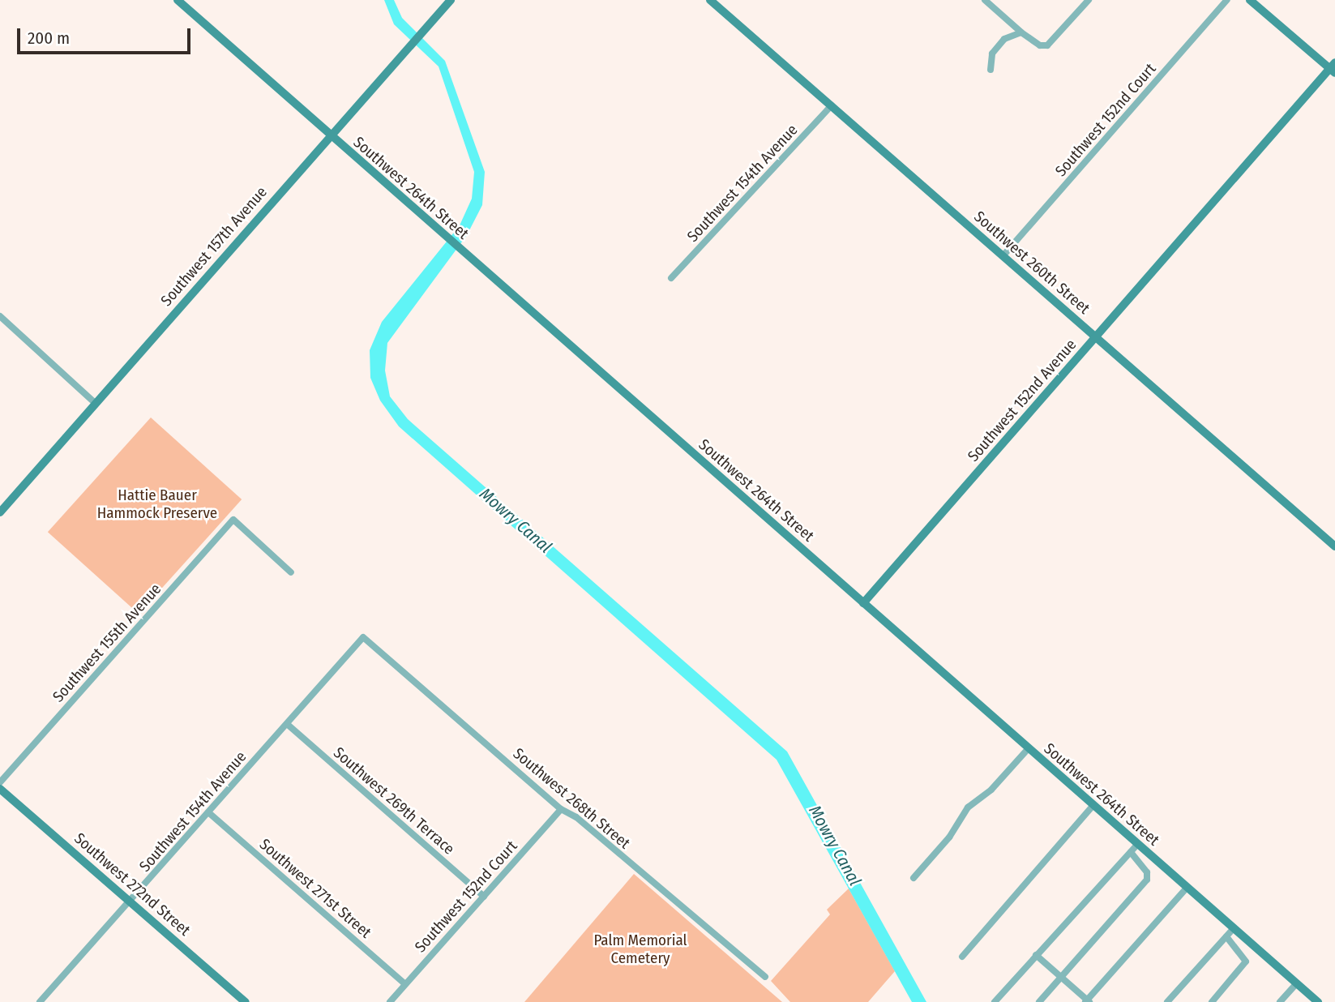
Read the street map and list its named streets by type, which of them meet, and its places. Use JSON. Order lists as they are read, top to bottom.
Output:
{
  "streets": {
    "street": [
      "Southwest 152nd Court",
      "Southwest 154th Avenue",
      "Southwest 264th Street",
      "Southwest 157th Avenue",
      "Southwest 260th Street",
      "Southwest 152nd Avenue",
      "Southwest 155th Avenue",
      "Southwest 268th Street",
      "Southwest 269th Terrace",
      "Southwest 272nd Street",
      "Southwest 271st Street"
    ]
  },
  "crossings": [
    ["Southwest 152nd Court", "Southwest 260th Street"],
    ["Southwest 152nd Court", "Southwest 268th Street"],
    ["Southwest 152nd Court", "Southwest 269th Terrace"],
    ["Southwest 152nd Court", "Southwest 271st Street"],
    ["Southwest 154th Avenue", "Southwest 260th Street"],
    ["Southwest 154th Avenue", "Southwest 268th Street"],
    ["Southwest 154th Avenue", "Southwest 269th Terrace"],
    ["Southwest 154th Avenue", "Southwest 272nd Street"],
    ["Southwest 154th Avenue", "Southwest 271st Street"],
    ["Southwest 264th Street", "Southwest 157th Avenue"],
    ["Southwest 264th Street", "Southwest 152nd Avenue"],
    ["Southwest 260th Street", "Southwest 152nd Avenue"]
  ],
  "water": ["Mowry Canal"],
  "parks": ["Hattie Bauer Hammock Preserve", "Palm Memorial Cemetery"],
  "scale_bar": "200 m"
}
